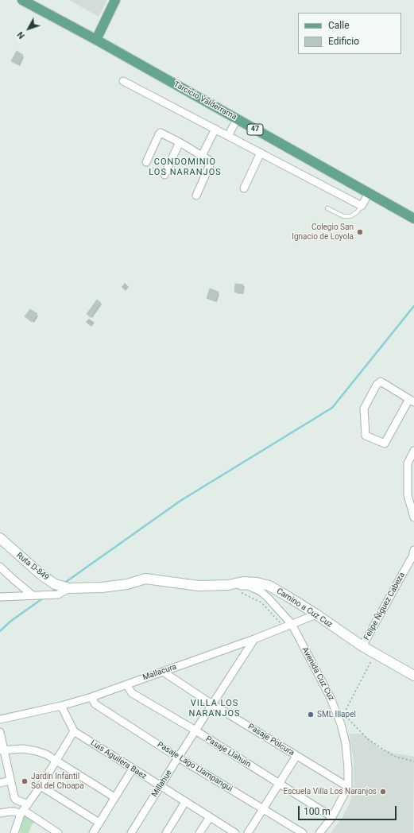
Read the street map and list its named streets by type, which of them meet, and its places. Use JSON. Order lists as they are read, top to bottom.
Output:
{
  "streets": {
    "main road": [
      "Tarcicio Valderrama",
      "47",
      "Ruta D-849",
      "Camino a Cuz Cuz"
    ],
    "street": [
      "Felipe Ñiguez Cabeza",
      "Mallacura",
      "Avenida Cuz Cuz",
      "Pasaje Polcura",
      "Pasaje Llahuin",
      "Luis Aguilera Baez",
      "Pasaje Lago Llampangui",
      "Millahue"
    ]
  },
  "crossings": [
    ["Ruta D-849", "Camino a Cuz Cuz"],
    ["Felipe Ñiguez Cabeza", "Camino a Cuz Cuz"],
    ["Camino a Cuz Cuz", "Mallacura"],
    ["Camino a Cuz Cuz", "Avenida Cuz Cuz"],
    ["Mallacura", "Avenida Cuz Cuz"],
    ["Mallacura", "Pasaje Polcura"],
    ["Mallacura", "Pasaje Llahuin"],
    ["Mallacura", "Pasaje Lago Llampangui"],
    ["Mallacura", "Millahue"],
    ["Avenida Cuz Cuz", "Pasaje Polcura"],
    ["Avenida Cuz Cuz", "Pasaje Llahuin"],
    ["Pasaje Polcura", "Millahue"],
    ["Pasaje Llahuin", "Millahue"],
    ["Luis Aguilera Baez", "Millahue"],
    ["Pasaje Lago Llampangui", "Millahue"]
  ],
  "districts": ["CONDOMINIO LOS NARANJOS", "VILLA LOS NARANJOS"],
  "places": [
    "Colegio San Ignacio de Loyola",
    "SML Illapel",
    "Jardín Infantil Sol del Choapa",
    "Escuela Villa Los Naranjos"
  ],
  "legend": ["Calle", "Edificio"],
  "scale_bar": "100 m",
  "north": "bottom left"
}
